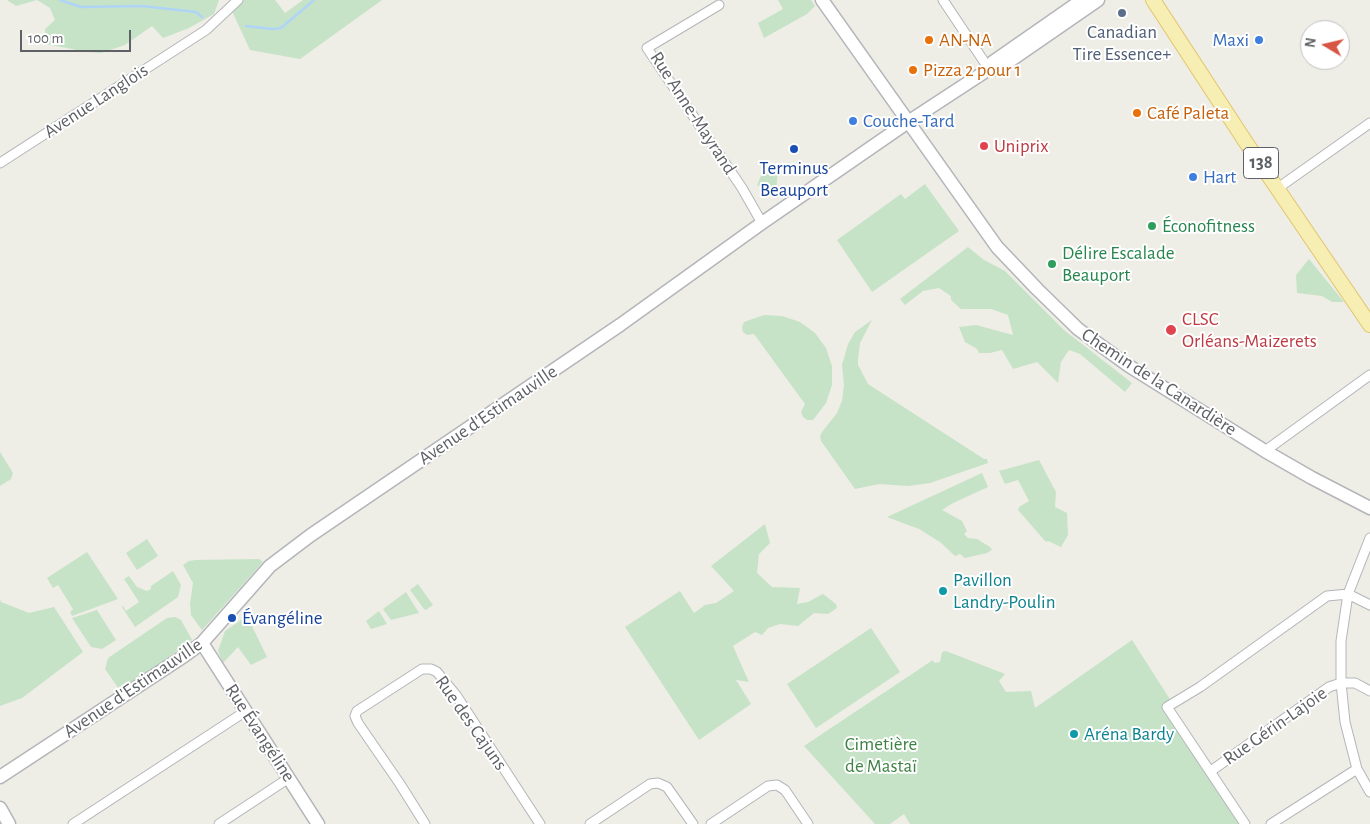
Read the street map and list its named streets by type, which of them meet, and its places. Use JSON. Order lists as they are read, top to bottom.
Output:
{
  "streets": {
    "main road": [
      "138",
      "Chemin de la Canardière",
      "Avenue d'Estimauville",
      "Rue Évangéline"
    ],
    "street": [
      "Avenue Langlois",
      "Rue Anne-Mayrand",
      "Rue des Cajuns",
      "Rue Gérin-Lajoie"
    ]
  },
  "crossings": [
    ["Rue Anne-Mayrand", "Avenue d'Estimauville"],
    ["Chemin de la Canardière", "Avenue d'Estimauville"],
    ["Avenue d'Estimauville", "Rue Évangéline"]
  ],
  "parks": ["Cimetière de Mastaï"],
  "places": [
    "Canadian Tire Essence+",
    "AN-NA",
    "Maxi",
    "Pizza 2 pour 1",
    "Café Paleta",
    "Couche-Tard",
    "Uniprix",
    "Terminus Beauport",
    "Hart",
    "Éconofitness",
    "Délire Escalade Beauport",
    "CLSC Orléans-Maizerets",
    "Pavillon Landry-Poulin",
    "Évangéline",
    "Aréna Bardy"
  ],
  "scale_bar": "100 m",
  "north": "left"
}
